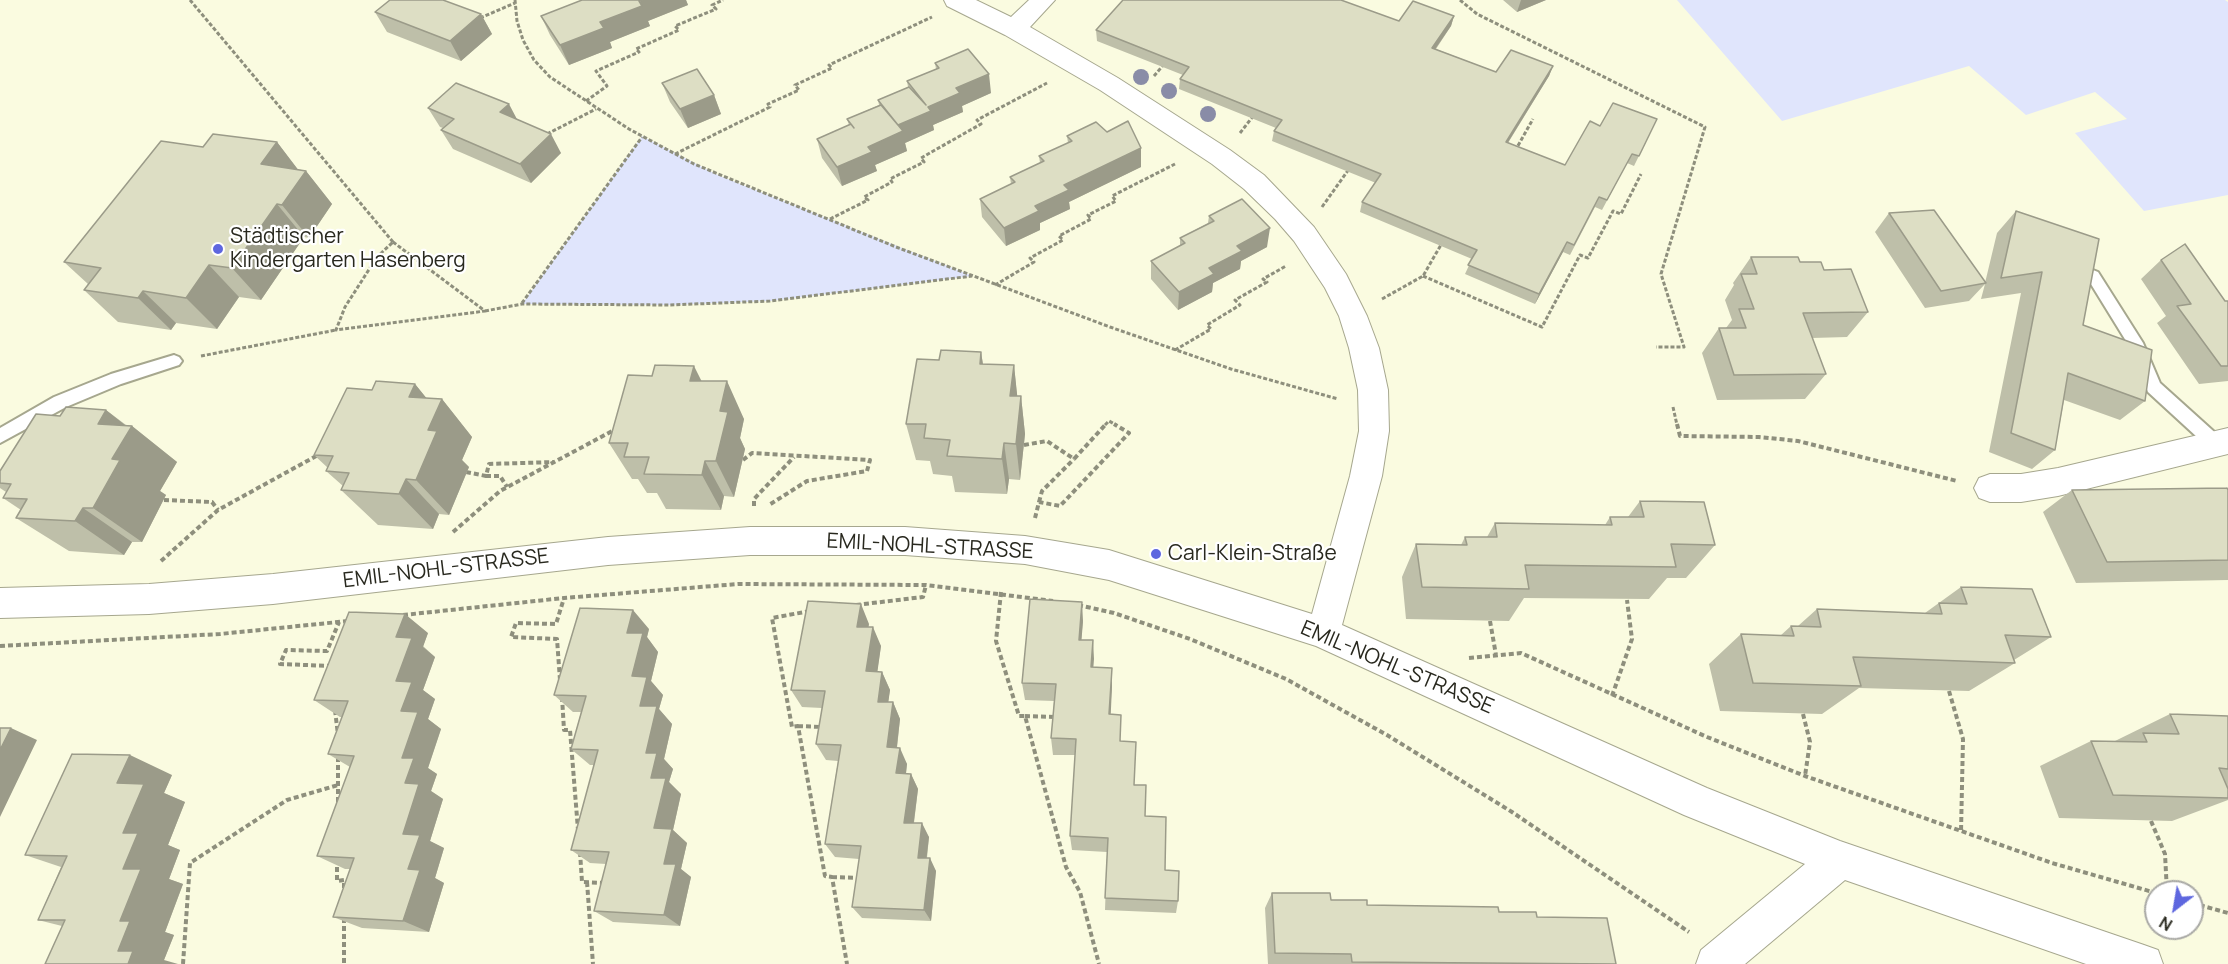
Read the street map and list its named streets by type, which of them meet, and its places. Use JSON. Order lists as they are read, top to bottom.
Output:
{
  "streets": {
    "street": ["EMIL-NOHL-STRASSE"]
  },
  "places": ["Städtischer Kindergarten Hasenberg", "Carl-Klein-Straße"],
  "north": "bottom left"
}
